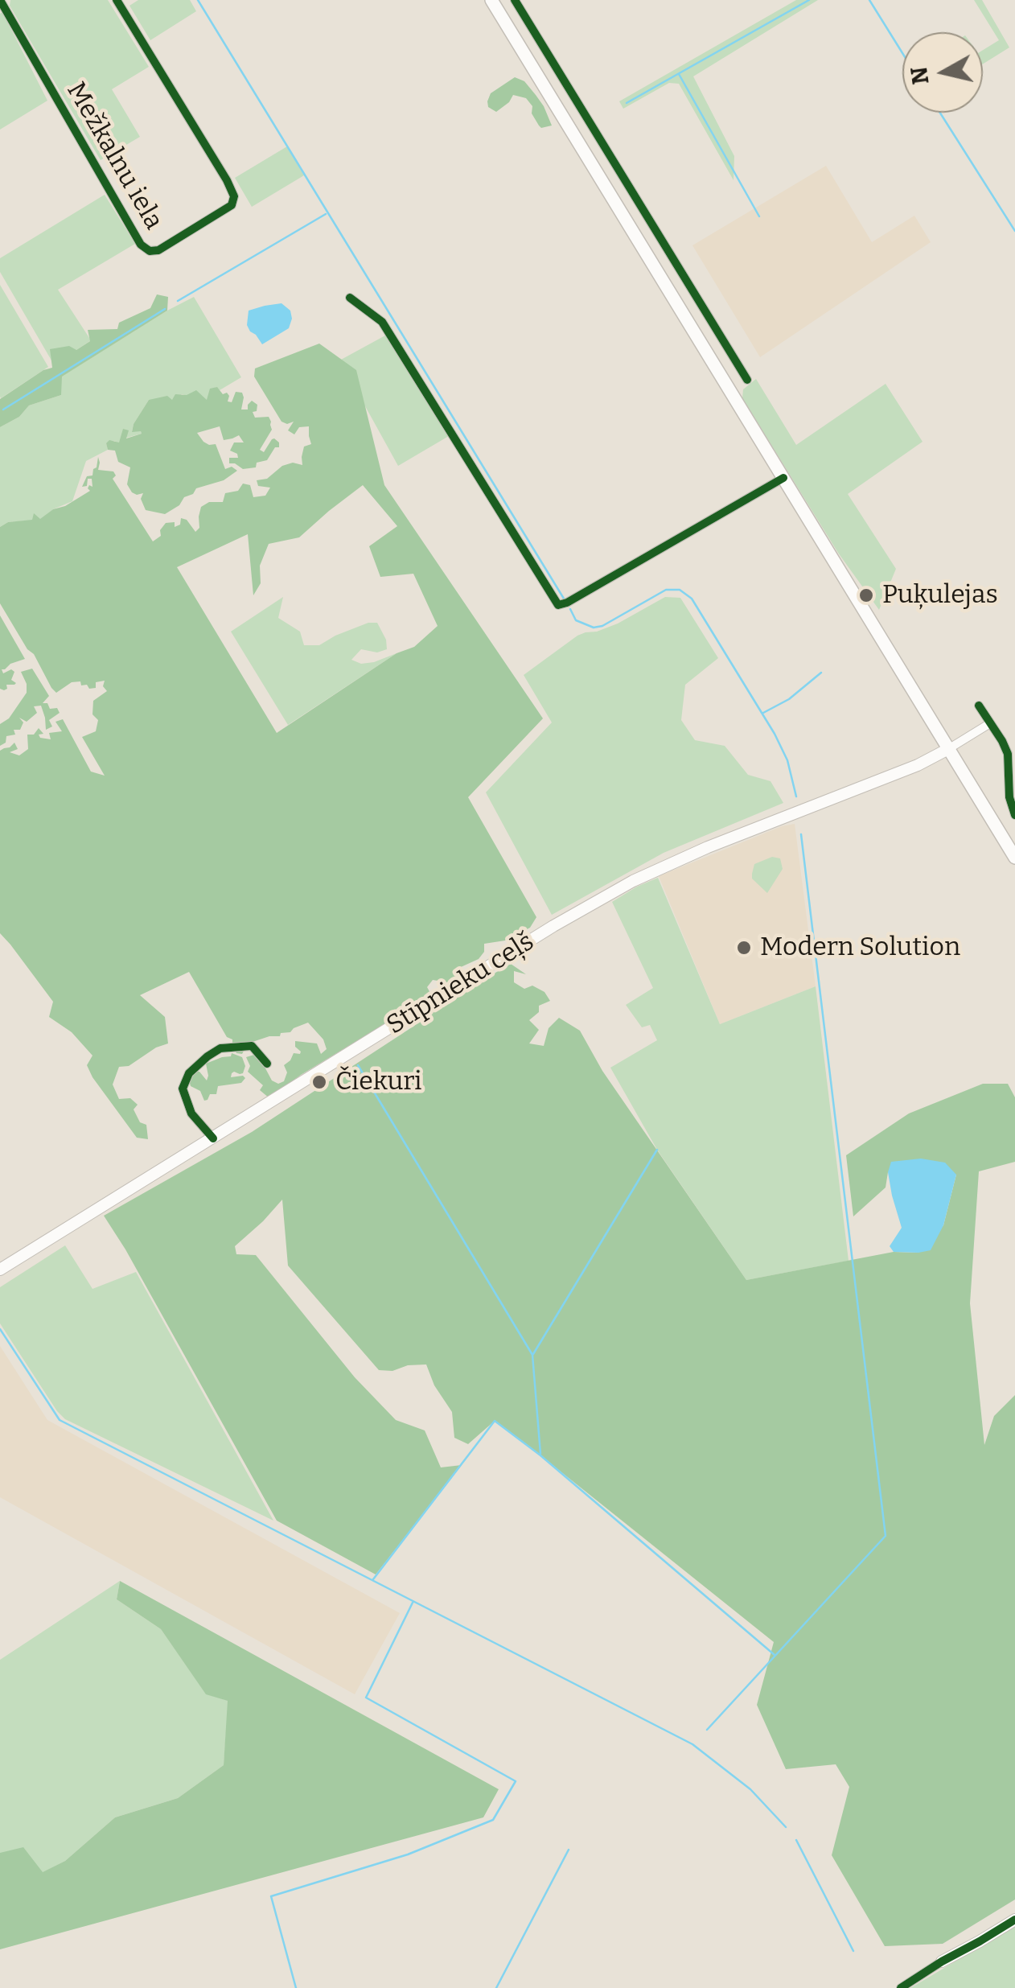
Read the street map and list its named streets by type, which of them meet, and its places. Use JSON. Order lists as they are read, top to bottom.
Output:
{
  "streets": {
    "main road": ["Stīpnieku ceļš"],
    "street": ["Mežkalnu iela"]
  },
  "places": ["Puķulejas", "Modern Solution", "Čiekuri"],
  "north": "left"
}
